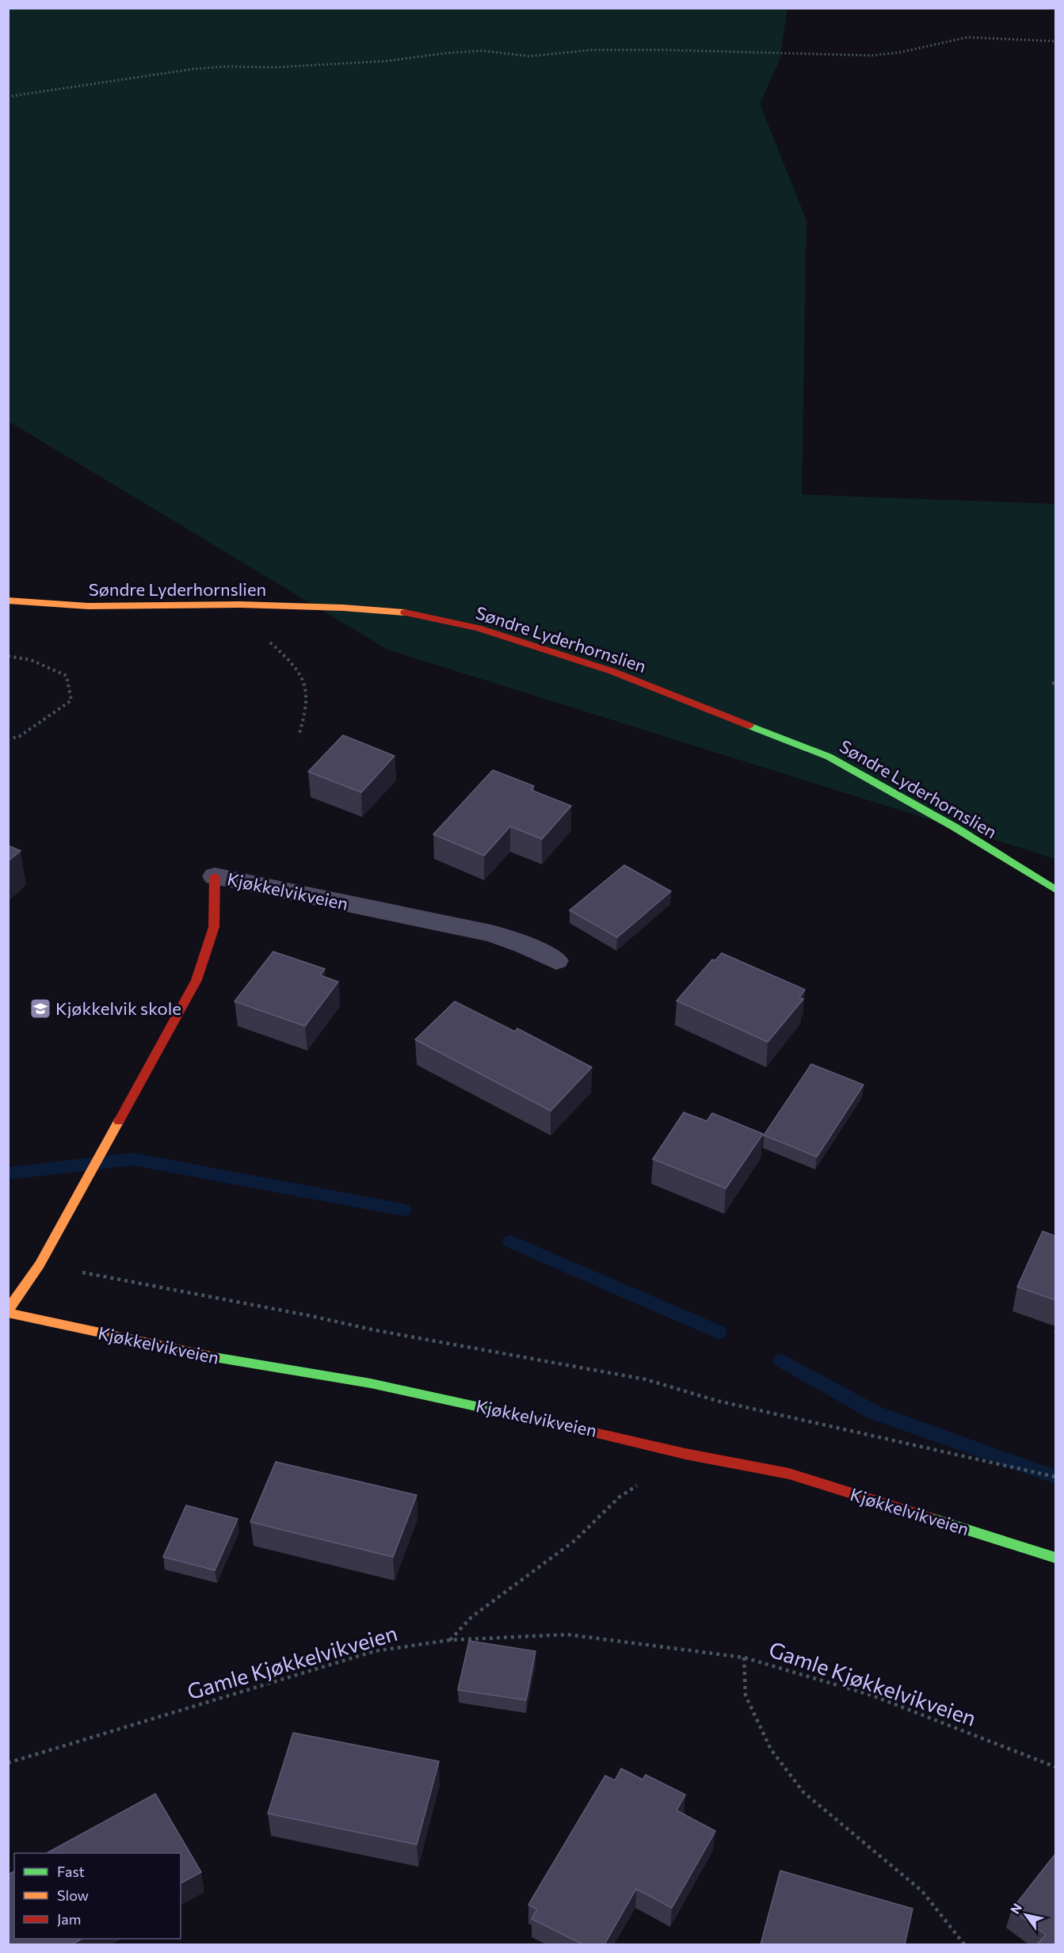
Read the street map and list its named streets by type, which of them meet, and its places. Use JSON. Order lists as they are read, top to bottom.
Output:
{
  "streets": {
    "street": ["Søndre Lyderhornslien", "Kjøkkelvikveien"],
    "path": ["Gamle Kjøkkelvikveien"]
  },
  "places": {
    "school or university": ["Kjøkkelvik skole"]
  },
  "legend": ["Fast", "Slow", "Jam"],
  "north": "top left"
}
